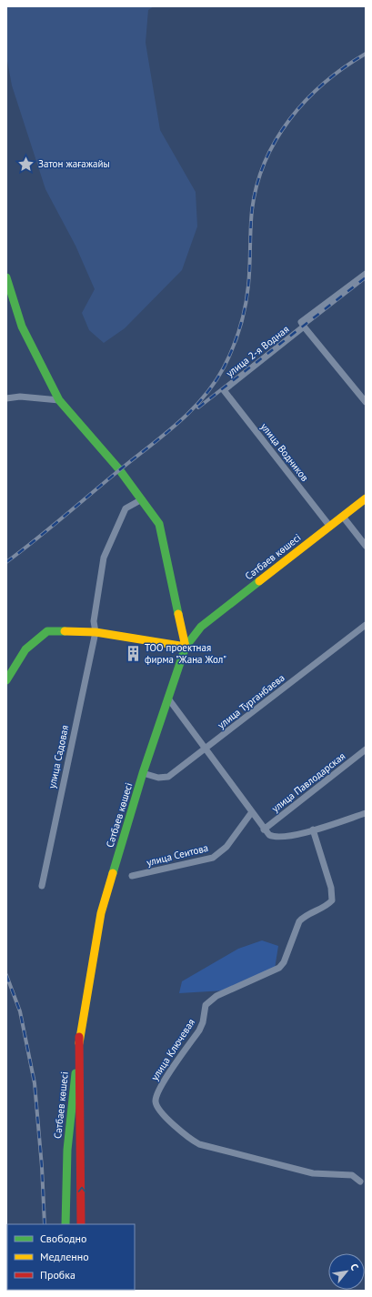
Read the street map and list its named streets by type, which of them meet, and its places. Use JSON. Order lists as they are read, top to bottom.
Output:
{
  "streets": {
    "main road": ["Сәтбаев көшесі"],
    "street": [
      "улица 2-я Водная",
      "улица Водников",
      "улица Турганбаева",
      "улица Садовая",
      "улица Павлодарская",
      "улица Сеитова",
      "улица Ключевая"
    ]
  },
  "crossings": [
    ["улица 2-я Водная", "улица Водников"],
    ["улица Водников", "Сәтбаев көшесі"],
    ["Сәтбаев көшесі", "улица Турганбаева"]
  ],
  "places": {
    "place": ["Затон жағажайы"],
    "building": ["ТОО проектная фирма \"Жана Жол\""]
  },
  "legend": ["Свободно", "Медленно", "Пробка"],
  "north": "top right"
}
